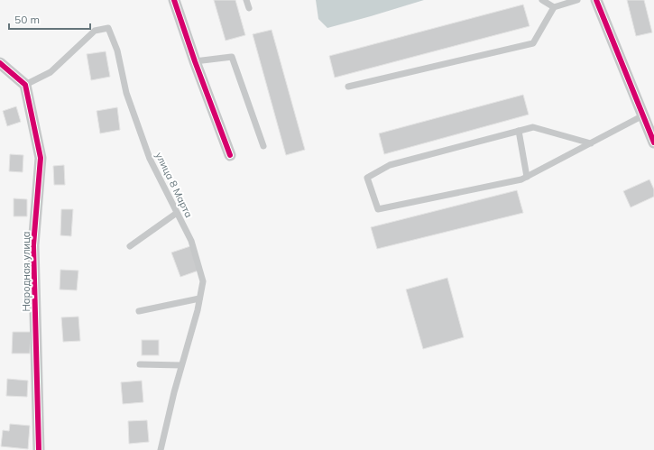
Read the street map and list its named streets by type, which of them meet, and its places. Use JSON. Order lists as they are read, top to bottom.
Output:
{
  "streets": {
    "street": ["Народная улица"],
    "lane": ["улица 8 Марта"]
  },
  "crossings": [
    ["улица 8 Марта", "Народная улица"]
  ],
  "scale_bar": "50 m"
}
